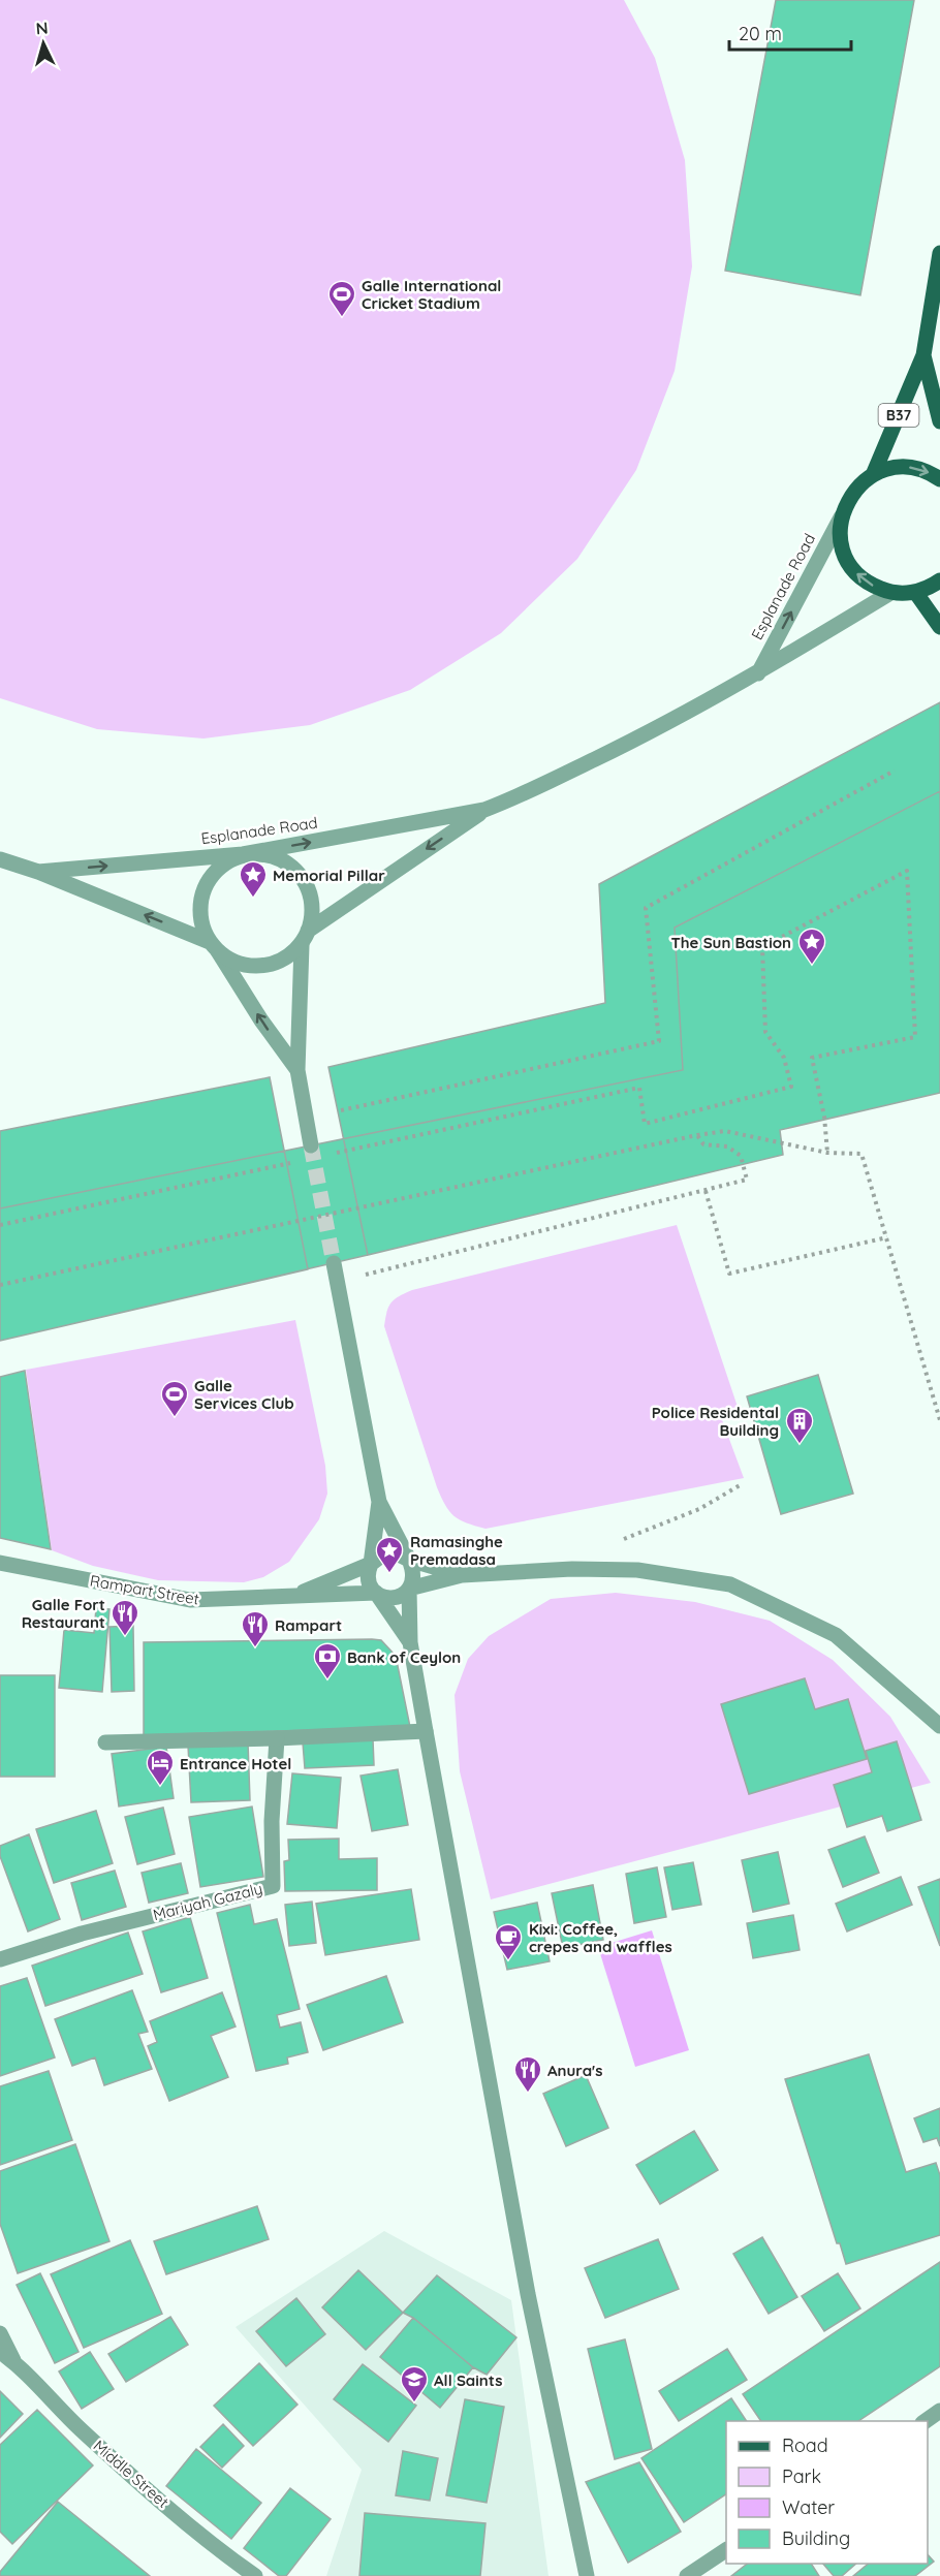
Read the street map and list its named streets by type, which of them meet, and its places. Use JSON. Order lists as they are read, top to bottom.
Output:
{
  "streets": {
    "main road": ["B37"],
    "street": [
      "Esplanade Road",
      "Rampart Street",
      "Mariyah Gazaly",
      "Middle Street"
    ]
  },
  "places": {
    "sports": ["Galle International Cricket Stadium", "Galle Services Club"],
    "place": ["Memorial Pillar", "The Sun Bastion", "Ramasinghe Premadasa"],
    "building": ["Police Residental Building"],
    "restaurant": ["Galle Fort Restaurant", "Rampart", "Anura's"],
    "bank": ["Bank of Ceylon"],
    "hotel": ["Entrance Hotel"],
    "cafe": ["Kixi: Coffee, crepes and waffles"],
    "school or university": ["All Saints"]
  },
  "legend": [
    "Road",
    "Park",
    "Water",
    "Building"
  ],
  "scale_bar": "20 m",
  "north": "top"
}
